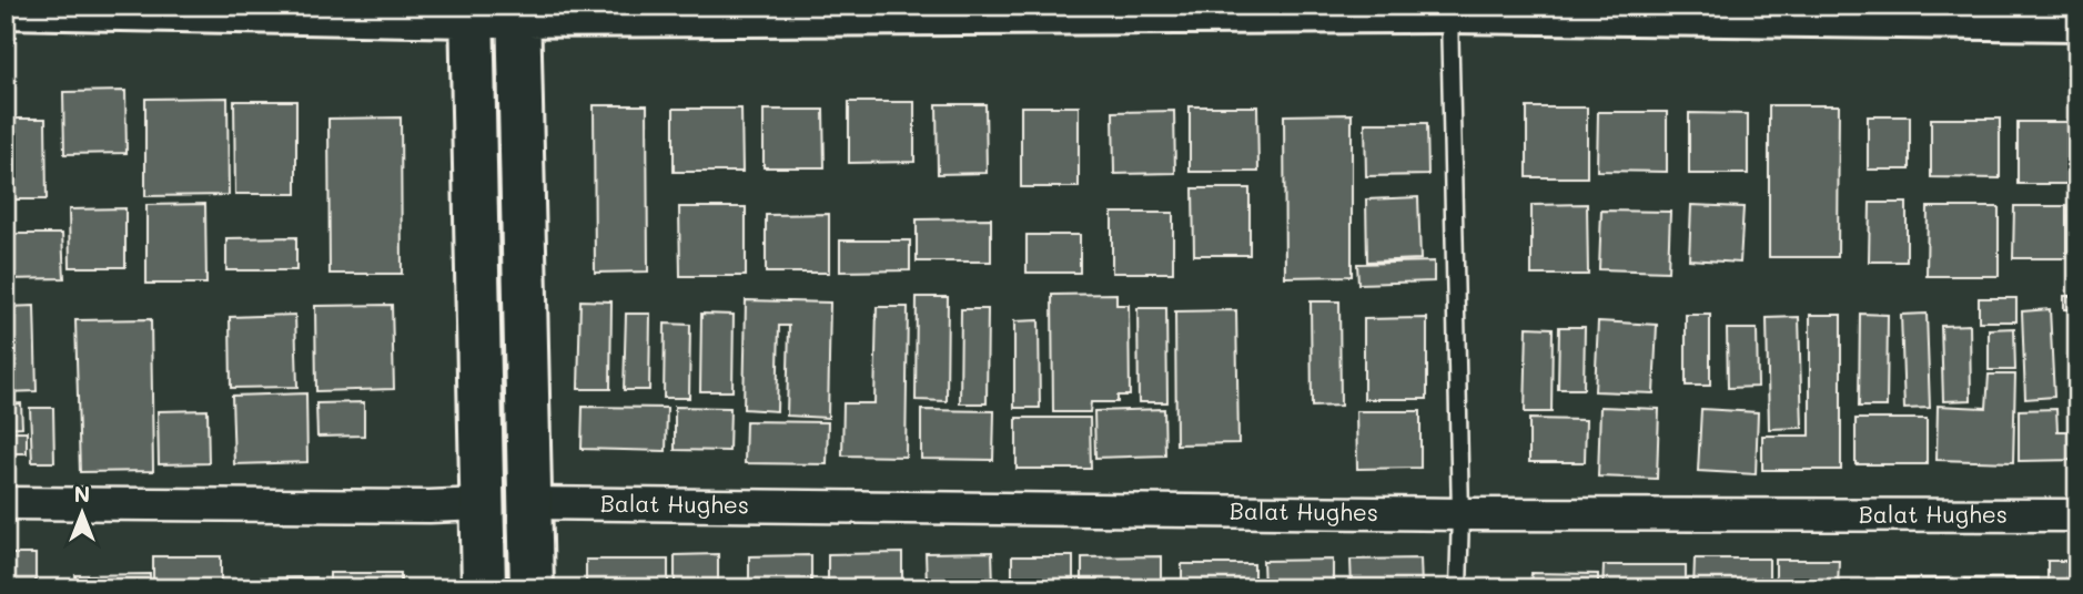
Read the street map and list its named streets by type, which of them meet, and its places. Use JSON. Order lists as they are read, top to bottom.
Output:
{
  "streets": {
    "street": ["Balat Hughes"]
  },
  "north": "top"
}
